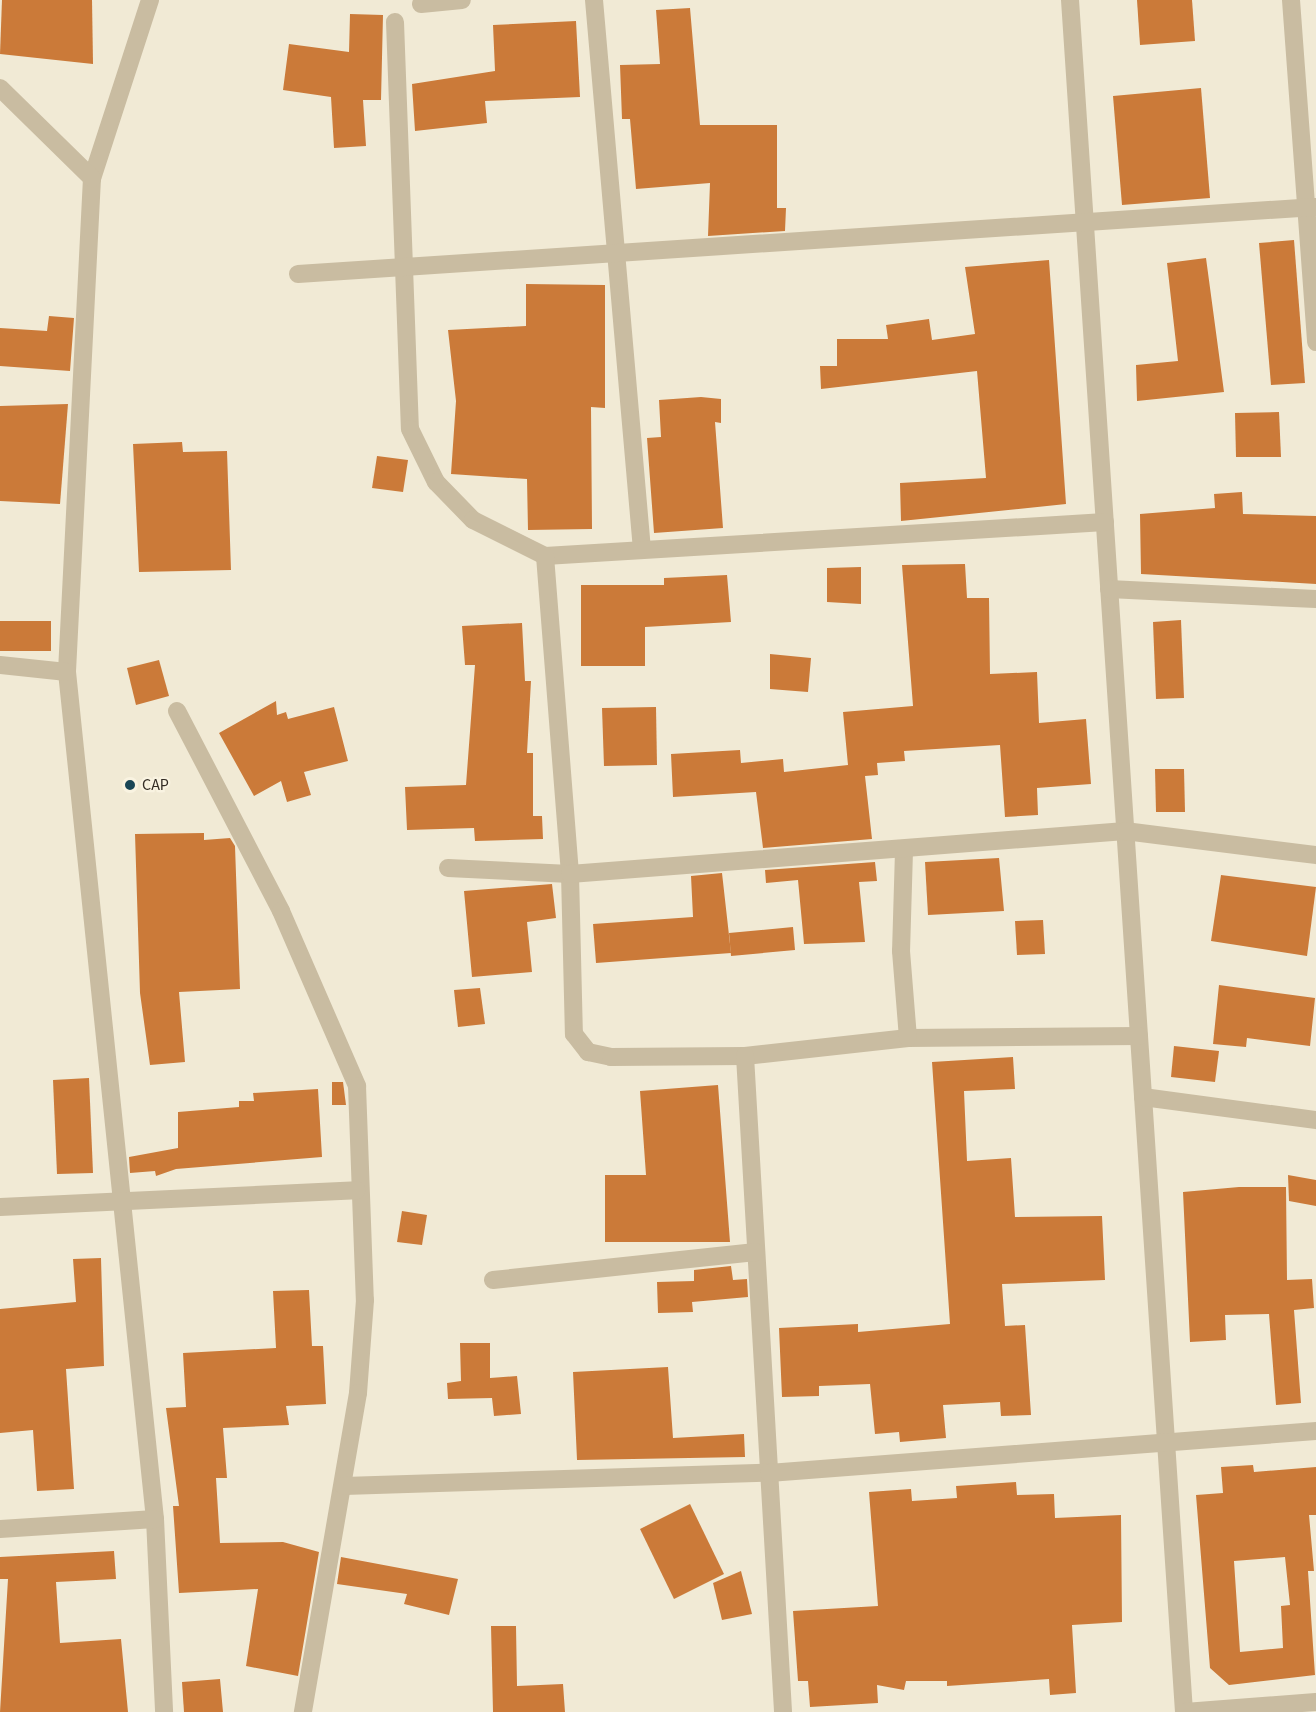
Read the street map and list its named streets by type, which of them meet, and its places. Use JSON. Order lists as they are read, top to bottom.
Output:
{
  "places": ["CAP"]
}
